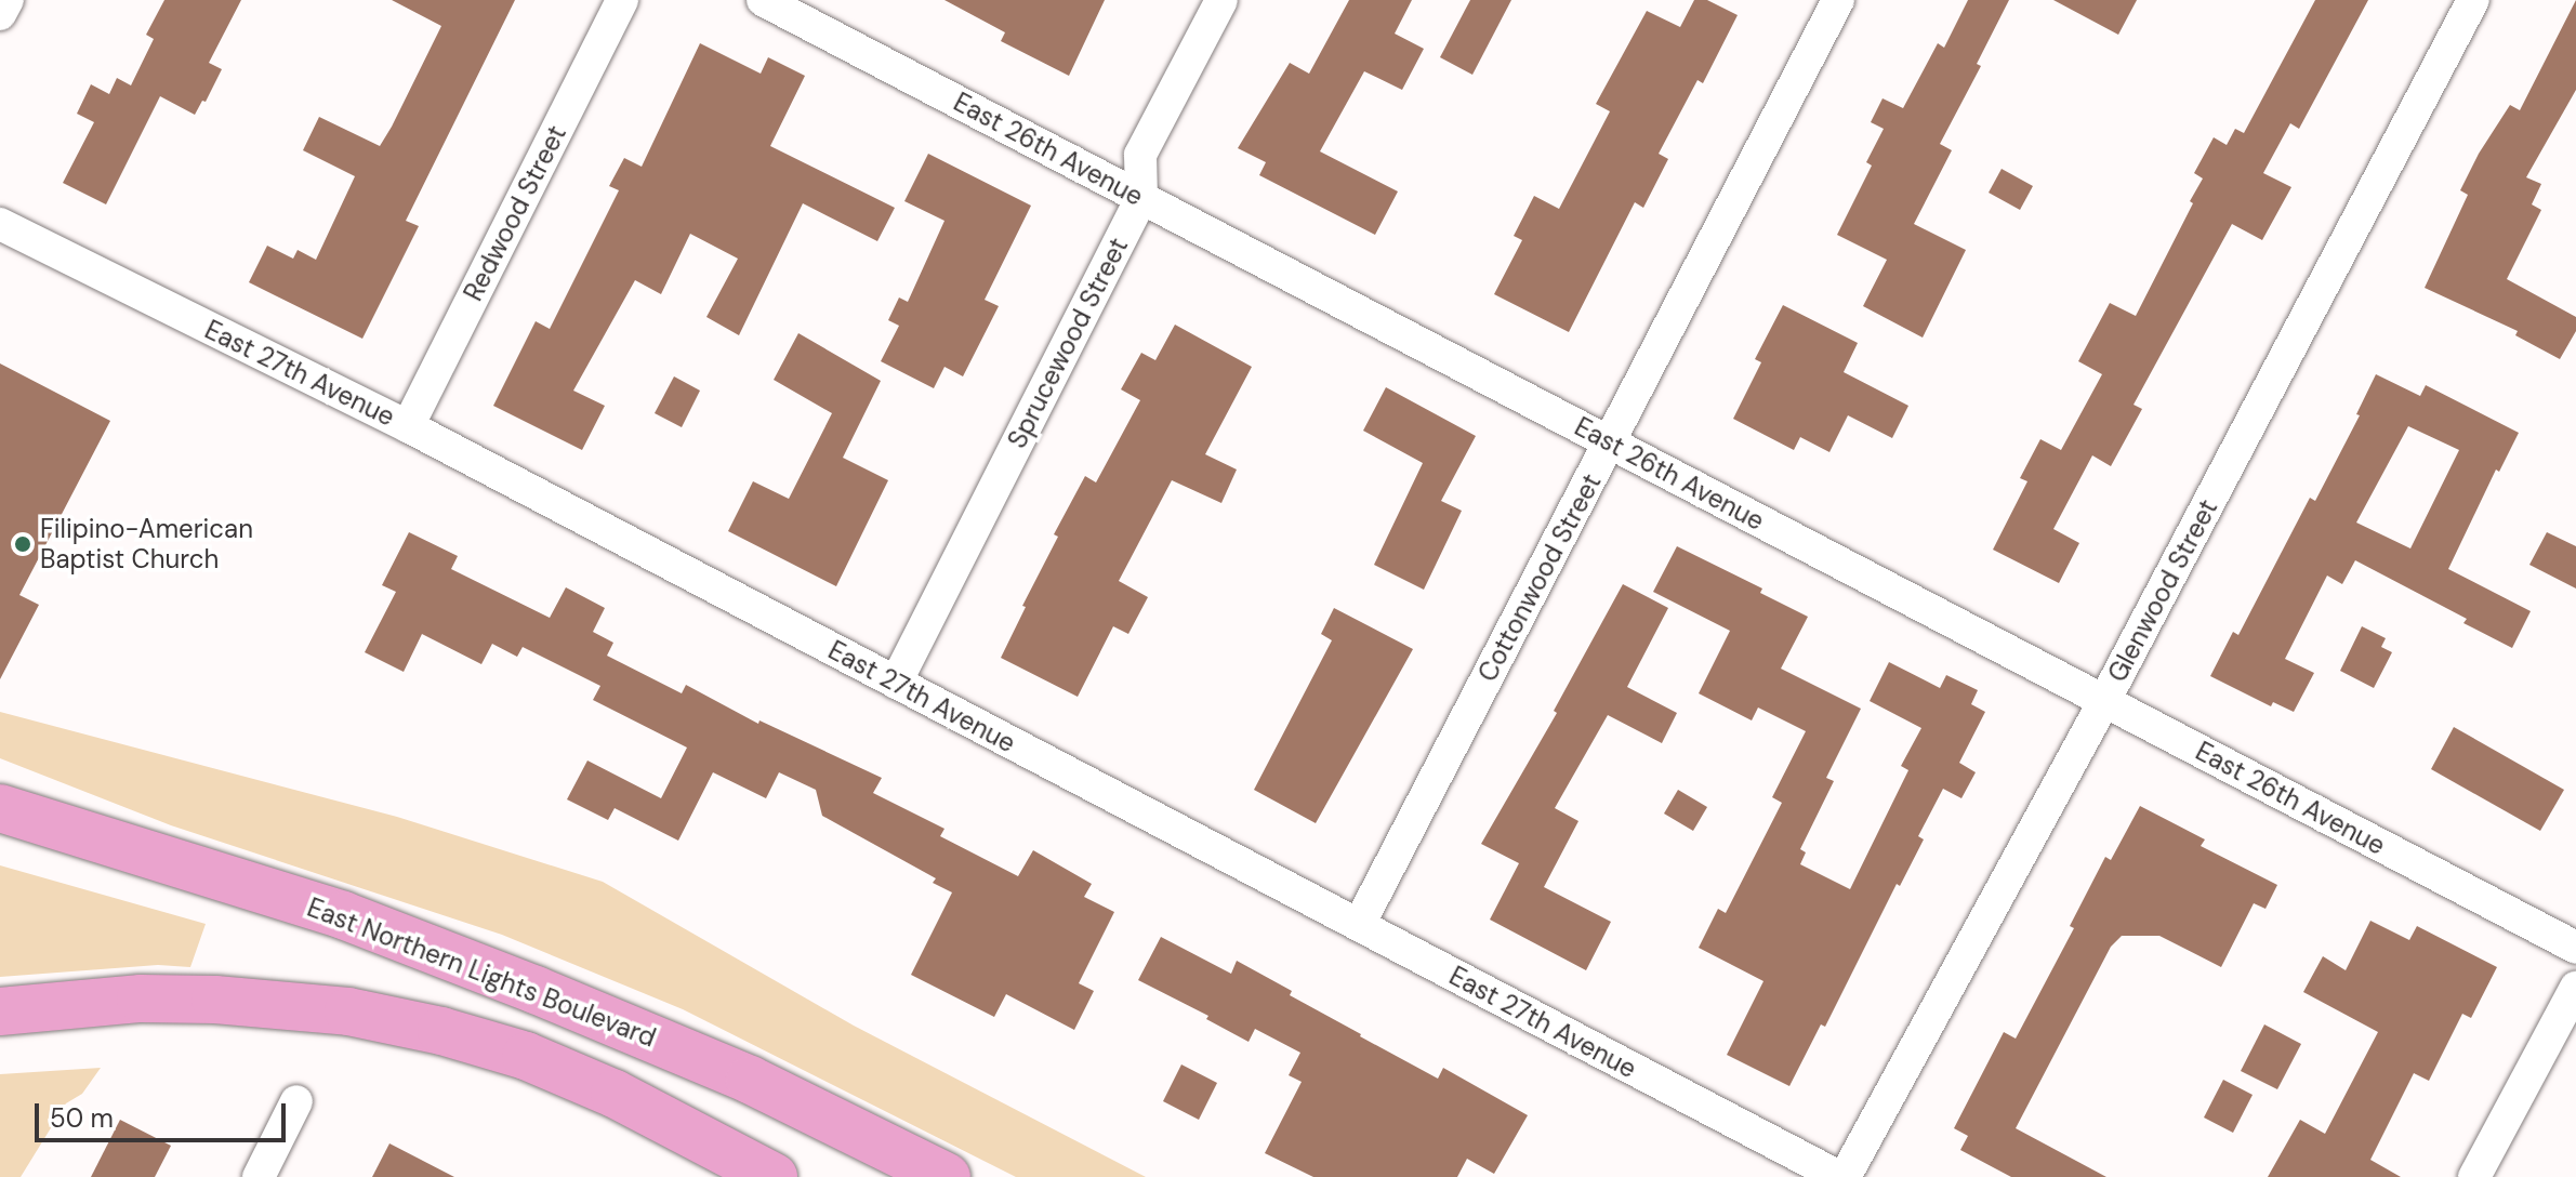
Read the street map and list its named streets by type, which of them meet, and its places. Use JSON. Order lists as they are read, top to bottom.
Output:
{
  "streets": {
    "main road": ["East Northern Lights Boulevard"],
    "street": [
      "East 26th Avenue",
      "Redwood Street",
      "Sprucewood Street",
      "East 27th Avenue",
      "Cottonwood Street",
      "Glenwood Street"
    ]
  },
  "crossings": [
    ["East 26th Avenue", "Sprucewood Street"],
    ["East 26th Avenue", "Cottonwood Street"],
    ["East 26th Avenue", "Glenwood Street"],
    ["Redwood Street", "East 27th Avenue"],
    ["Sprucewood Street", "East 27th Avenue"],
    ["East 27th Avenue", "Cottonwood Street"],
    ["East 27th Avenue", "Glenwood Street"]
  ],
  "places": ["Filipino-American Baptist Church"],
  "scale_bar": "50 m"
}
